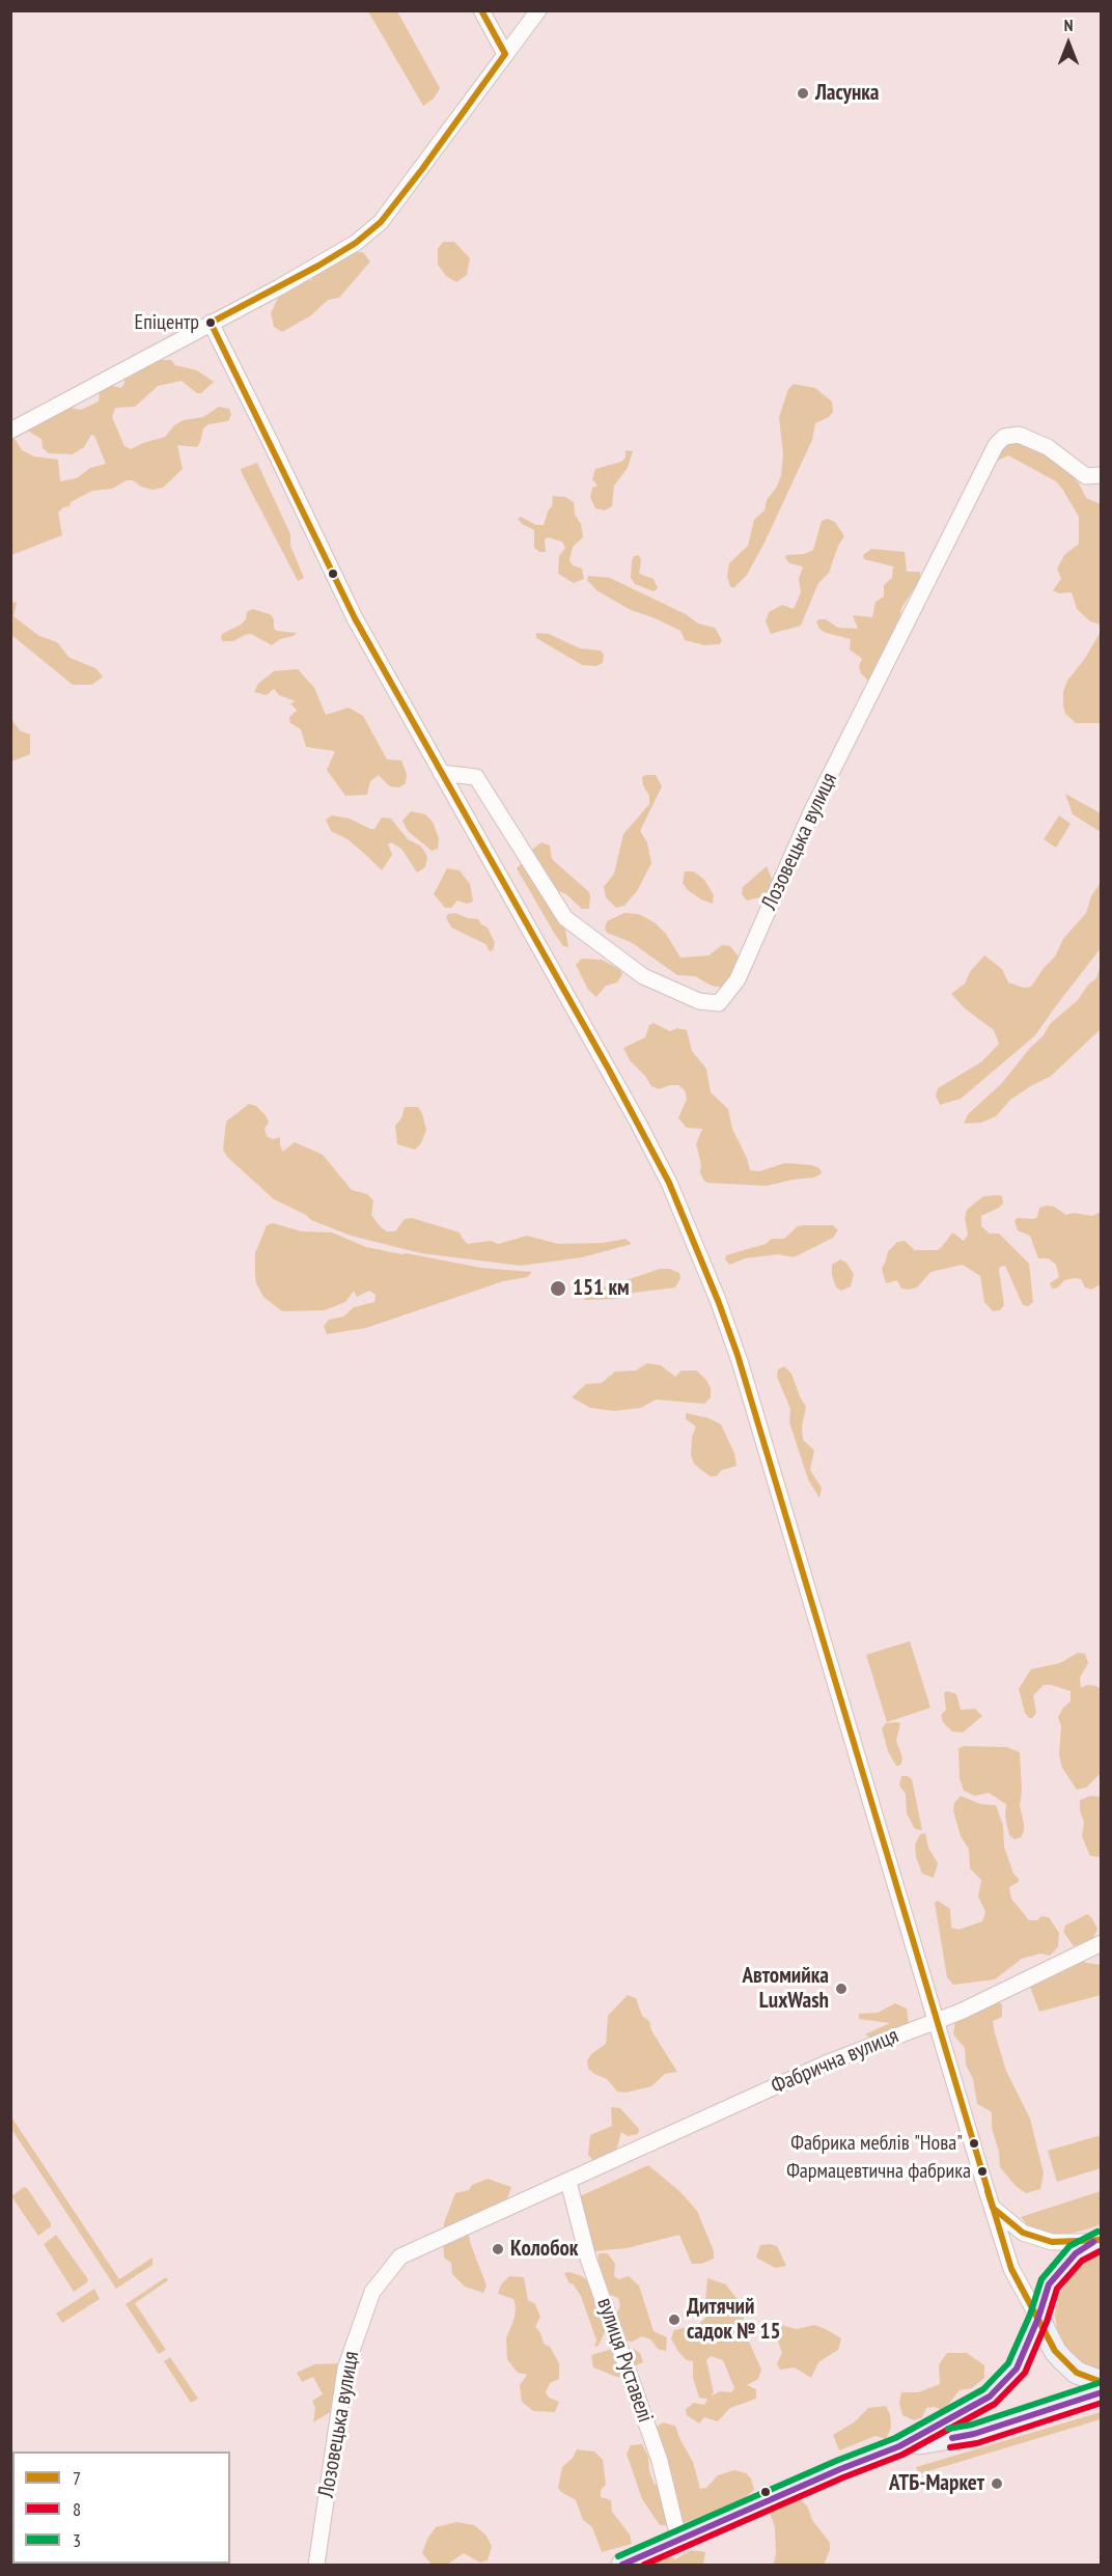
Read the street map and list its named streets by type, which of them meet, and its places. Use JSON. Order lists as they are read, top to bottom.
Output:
{
  "streets": {
    "street": ["Лозовецька вулиця", "Фабрична вулиця", "вулиця Руставелі"]
  },
  "crossings": [
    ["Лозовецька вулиця", "Фабрична вулиця"],
    ["Лозовецька вулиця", "вулиця Руставелі"],
    ["Фабрична вулиця", "вулиця Руставелі"]
  ],
  "places": [
    "Ласунка",
    "Епіцентр",
    "151 км",
    "Автомийка LuxWash",
    "Фабрика меблів \"Нова\"",
    "Фармацевтична фабрика",
    "Колобок",
    "Дитячий садок № 15",
    "АТБ-Маркет"
  ],
  "lines": ["transit line 7", "transit line 3", "transit line 8"],
  "legend": ["7", "8", "3"],
  "north": "top"
}
